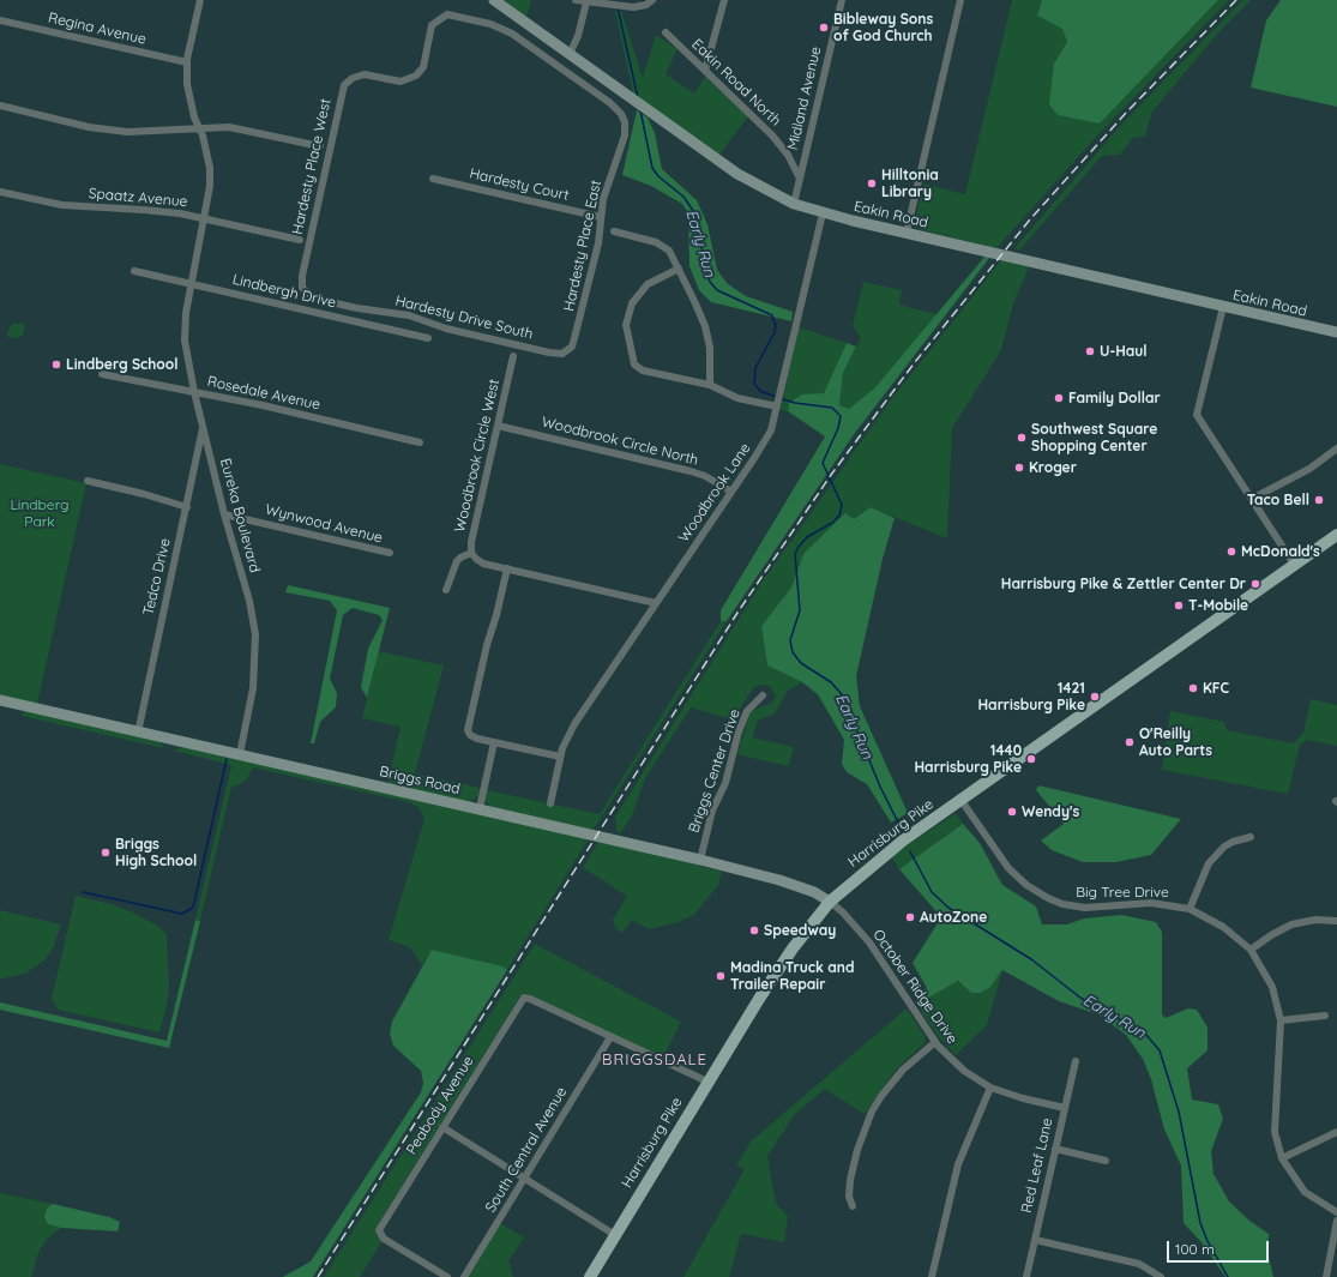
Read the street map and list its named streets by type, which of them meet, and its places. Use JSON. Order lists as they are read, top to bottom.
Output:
{
  "streets": {
    "main road": ["Harrisburg Pike"],
    "street": [
      "Regina Avenue",
      "Eakin Road North",
      "Midland Avenue",
      "Hardesty Place West",
      "Hardesty Court",
      "Spaatz Avenue",
      "Eakin Road",
      "Hardesty Place East",
      "Lindbergh Drive",
      "Hardesty Drive South",
      "Rosedale Avenue",
      "Woodbrook Circle North",
      "Woodbrook Circle West",
      "Woodbrook Lane",
      "Eureka Boulevard",
      "Wynwood Avenue",
      "Tedco Drive",
      "Briggs Center Drive",
      "Briggs Road",
      "Big Tree Drive",
      "October Ridge Drive",
      "Peabody Avenue",
      "South Central Avenue",
      "Red Leaf Lane"
    ]
  },
  "crossings": [
    ["Regina Avenue", "Eureka Boulevard"],
    ["Eakin Road North", "Midland Avenue"],
    ["Midland Avenue", "Eakin Road"],
    ["Hardesty Place West", "Hardesty Place East"],
    ["Hardesty Place West", "Hardesty Drive South"],
    ["Hardesty Court", "Hardesty Place East"],
    ["Spaatz Avenue", "Eureka Boulevard"],
    ["Eakin Road", "Woodbrook Lane"],
    ["Hardesty Place East", "Hardesty Drive South"],
    ["Lindbergh Drive", "Eureka Boulevard"],
    ["Rosedale Avenue", "Eureka Boulevard"],
    ["Woodbrook Circle North", "Woodbrook Circle West"],
    ["Woodbrook Circle North", "Woodbrook Lane"],
    ["Woodbrook Circle West", "Woodbrook Lane"],
    ["Eureka Boulevard", "Wynwood Avenue"],
    ["Eureka Boulevard", "Tedco Drive"],
    ["Eureka Boulevard", "Briggs Road"],
    ["Tedco Drive", "Briggs Road"],
    ["Briggs Center Drive", "Briggs Road"],
    ["Briggs Road", "Harrisburg Pike"],
    ["Briggs Road", "October Ridge Drive"],
    ["Harrisburg Pike", "Big Tree Drive"],
    ["Harrisburg Pike", "October Ridge Drive"],
    ["October Ridge Drive", "Red Leaf Lane"],
    ["Peabody Avenue", "South Central Avenue"]
  ],
  "districts": ["BRIGGSDALE"],
  "water": ["Early Run"],
  "parks": ["Lindberg Park"],
  "places": [
    "Bibleway Sons of God Church",
    "Hilltonia Library",
    "U-Haul",
    "Lindberg School",
    "Family Dollar",
    "Southwest Square Shopping Center",
    "Kroger",
    "Taco Bell",
    "McDonald's",
    "Harrisburg Pike & Zettler Center Dr",
    "T-Mobile",
    "KFC",
    "1421 Harrisburg Pike",
    "O'Reilly Auto Parts",
    "1440 Harrisburg Pike",
    "Wendy's",
    "Briggs High School",
    "AutoZone",
    "Speedway",
    "Madina Truck and Trailer Repair"
  ],
  "scale_bar": "100 m"
}
